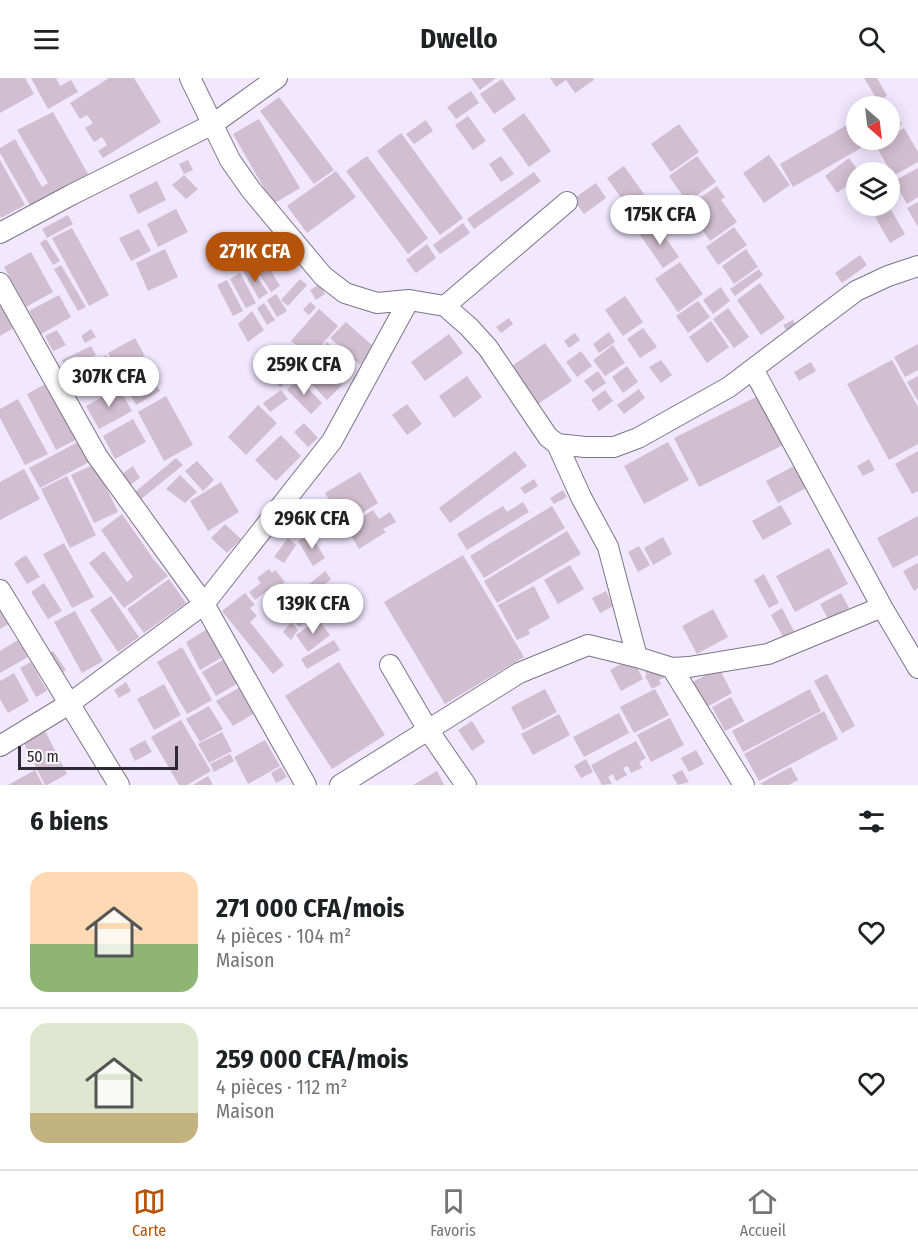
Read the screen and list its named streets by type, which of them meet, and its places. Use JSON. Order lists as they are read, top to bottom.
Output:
{
  "scale_bar": "50 m",
  "north": "bottom right",
  "page": {
    "header": "Dwello",
    "price": [
      "175K CFA",
      "271K CFA",
      "259K CFA",
      "307K CFA",
      "296K CFA",
      "139K CFA"
    ],
    "scale": "50 m",
    "heading": "6 biens",
    "list": [
      {
        "name": "271 000 CFA/mois",
        "note": "4 pièces · 104 m² · Maison"
      },
      {
        "name": "259 000 CFA/mois",
        "note": "4 pièces · 112 m² · Maison"
      }
    ],
    "tabs": ["Carte", "Favoris", "Accueil"]
  }
}
